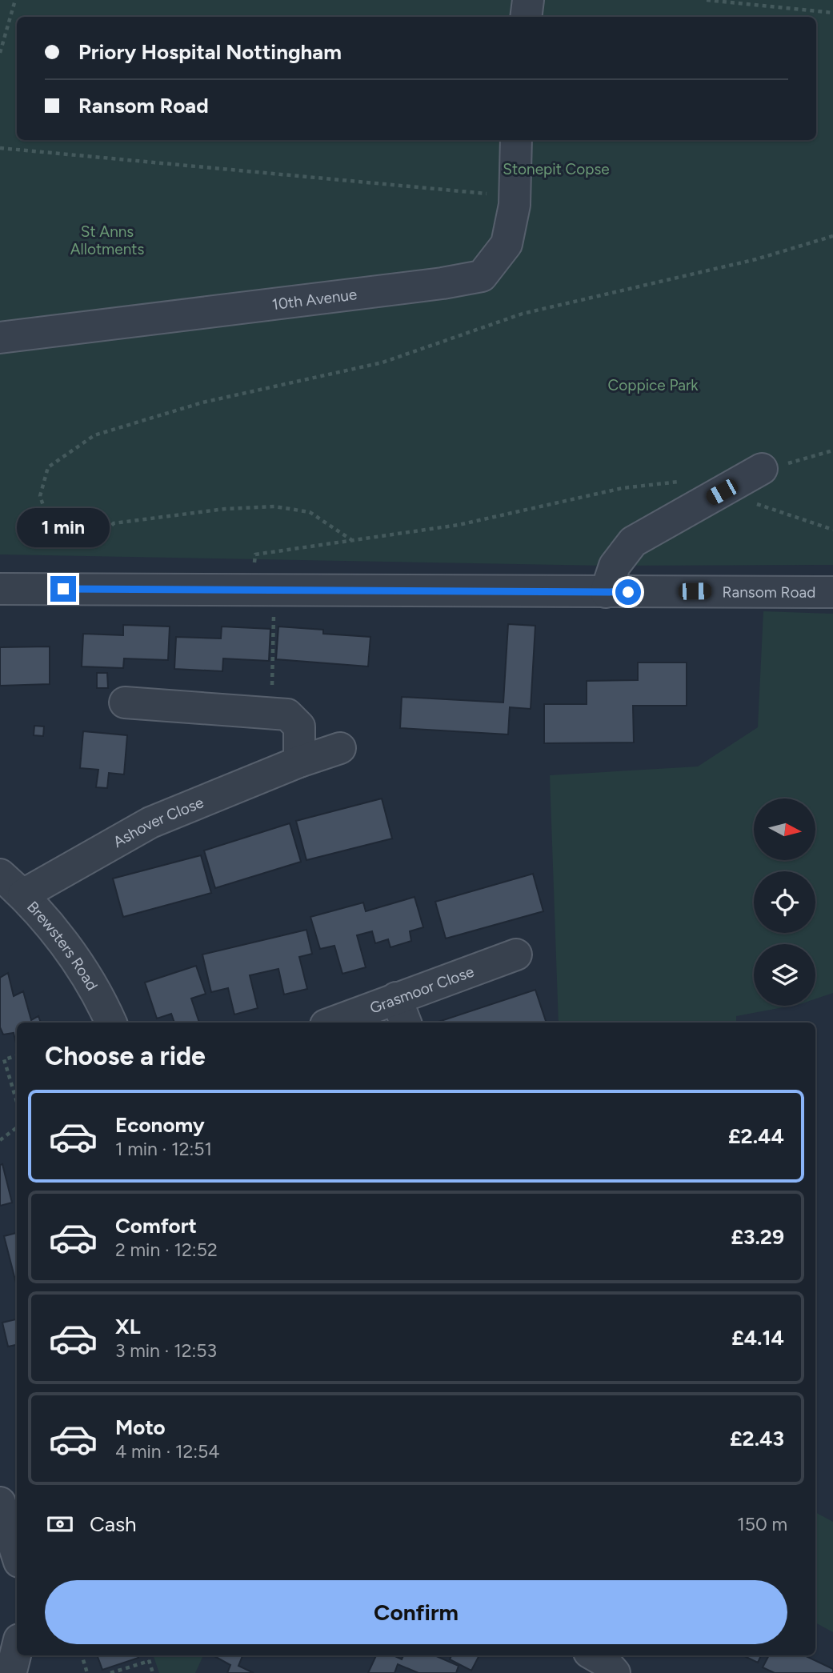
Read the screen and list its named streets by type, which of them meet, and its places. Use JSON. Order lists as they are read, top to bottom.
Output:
{
  "streets": {
    "street": [
      "10th Avenue",
      "Ransom Road",
      "Ashover Close",
      "Brewsters Road",
      "Grasmoor Close"
    ]
  },
  "crossings": [
    ["Ashover Close", "Brewsters Road"]
  ],
  "parks": ["Stonepit Copse", "St Anns Allotments", "Coppice Park"],
  "north": "right",
  "page": {
    "banner": ["Priory Hospital Nottingham", "Ransom Road"],
    "bubble": "1 min",
    "heading": "Choose a ride",
    "list": [
      {
        "name": "Economy",
        "note": "1 min · 12:51",
        "value": "£2.44"
      },
      {
        "name": "Comfort",
        "note": "2 min · 12:52",
        "value": "£3.29"
      },
      {
        "name": "XL",
        "note": "3 min · 12:53",
        "value": "£4.14"
      },
      {
        "name": "Moto",
        "note": "4 min · 12:54",
        "value": "£2.43"
      }
    ],
    "pay": ["Cash", "150 m"],
    "buttons": "Confirm"
  }
}
